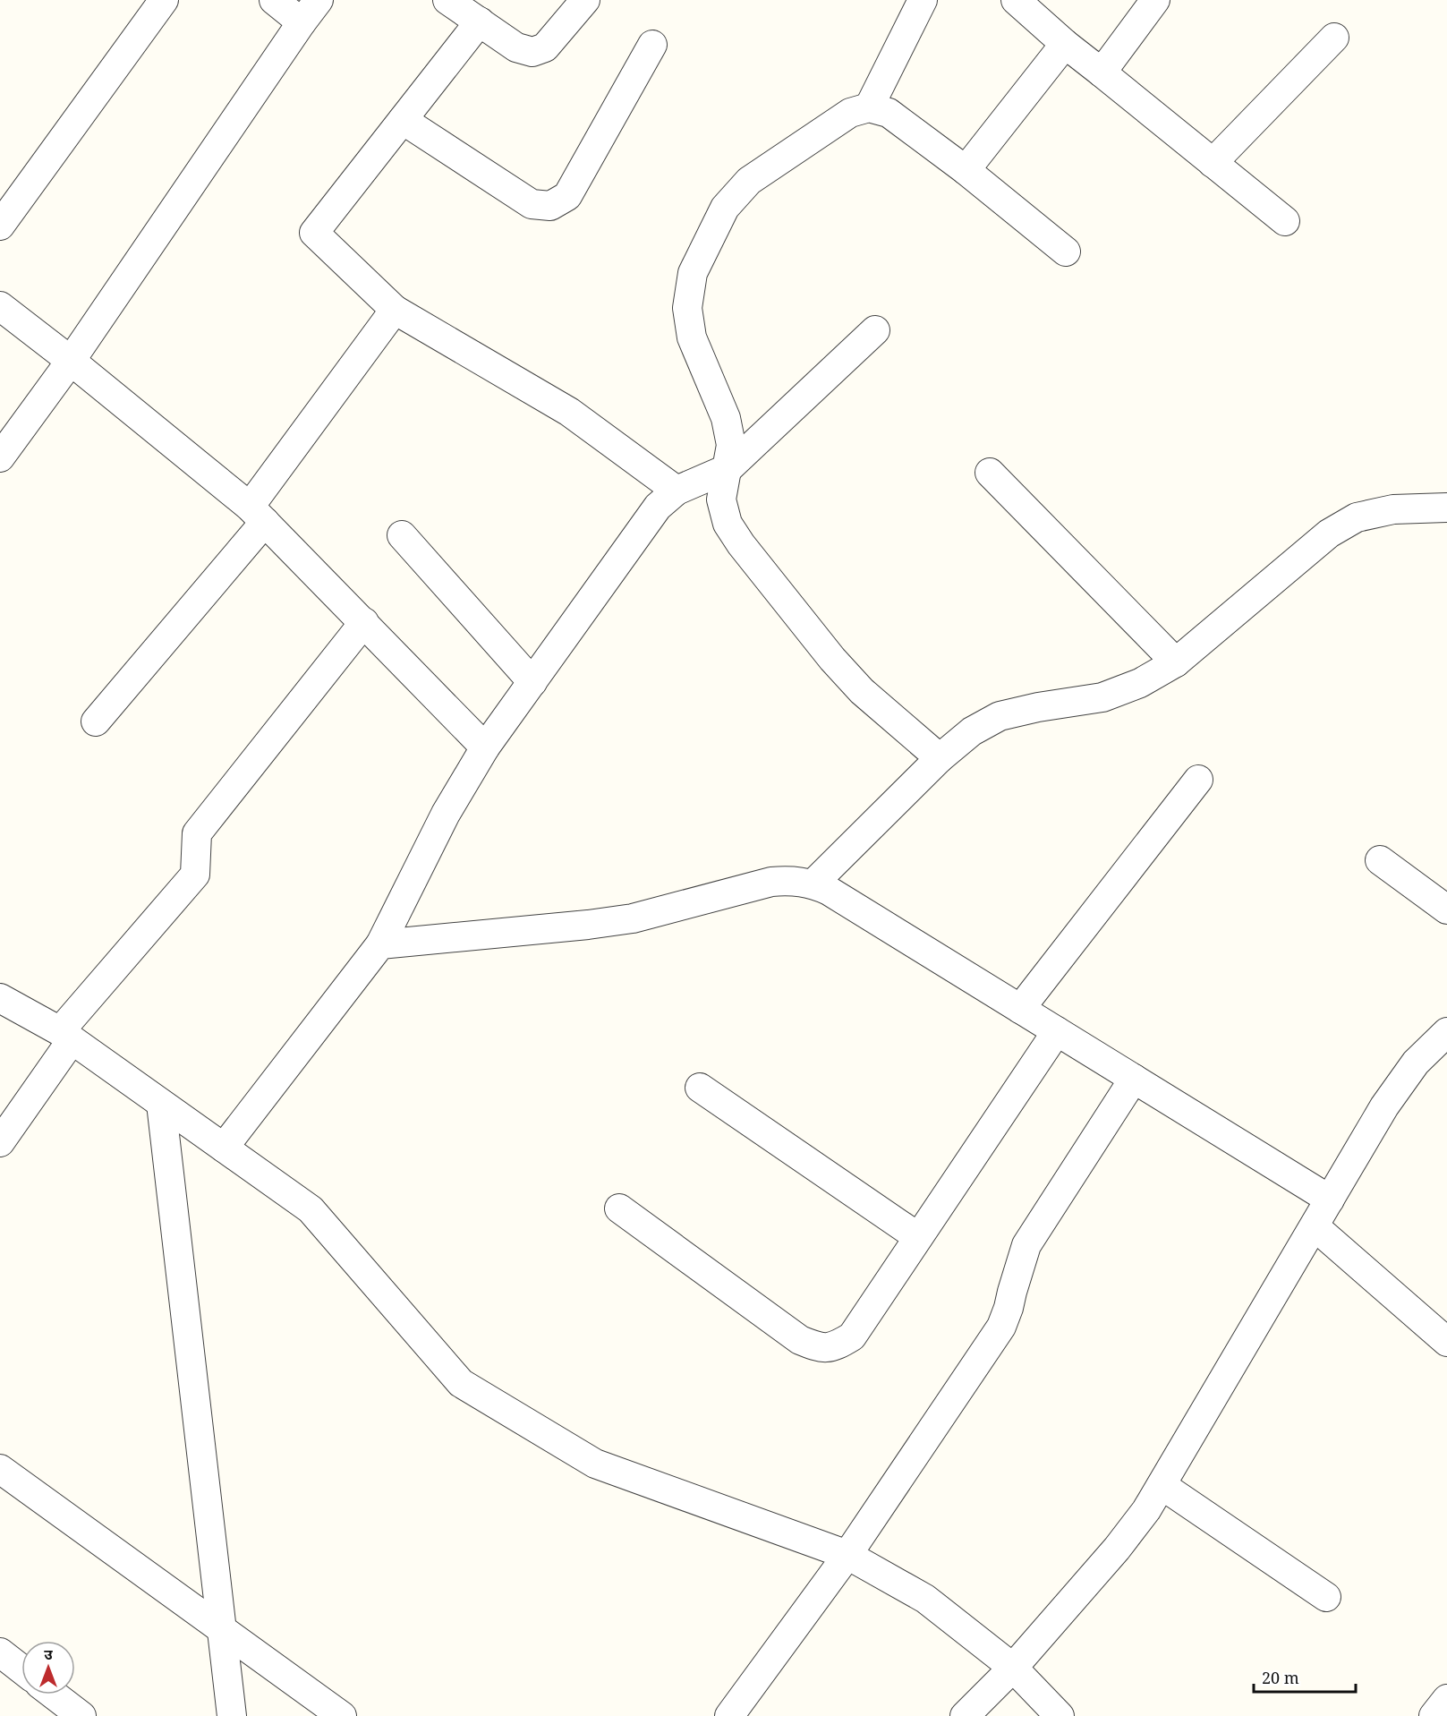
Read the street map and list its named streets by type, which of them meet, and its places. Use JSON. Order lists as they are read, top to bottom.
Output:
{
  "scale_bar": "20 m",
  "north": "top"
}
